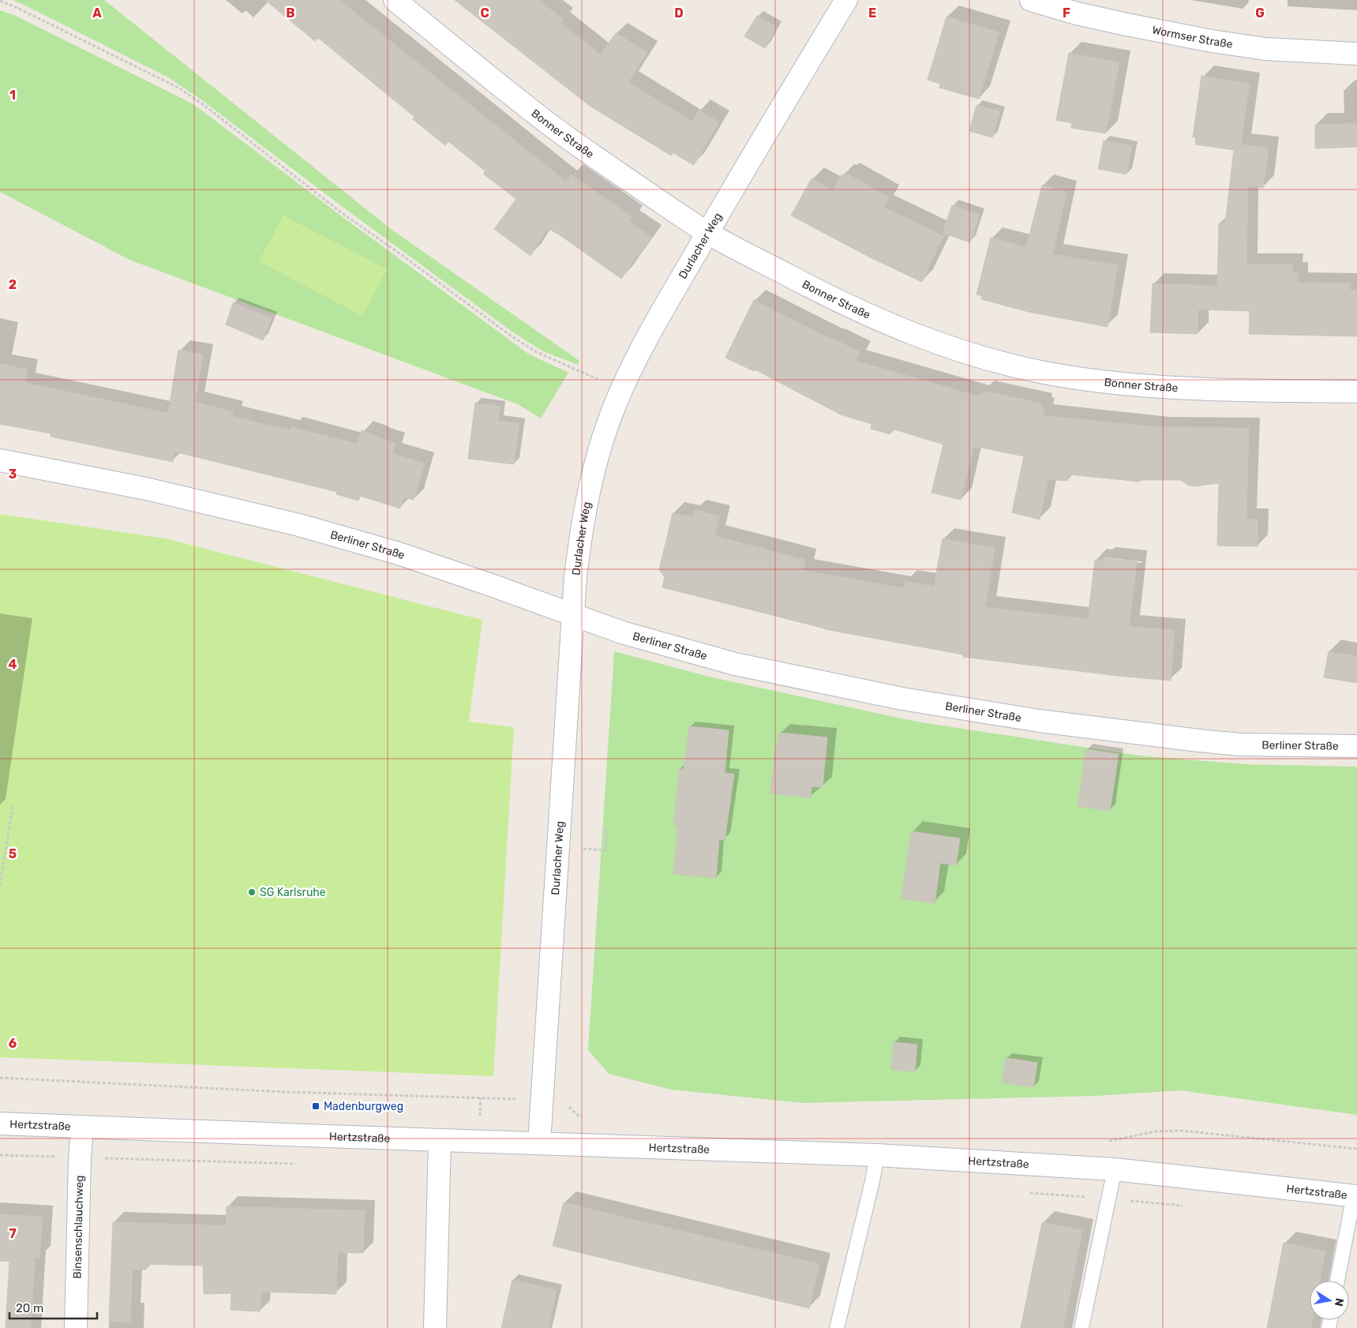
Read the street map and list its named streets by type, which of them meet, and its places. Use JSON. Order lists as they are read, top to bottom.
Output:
{
  "streets": {
    "street": [
      "Wormser Straße",
      "Bonner Straße",
      "Durlacher Weg",
      "Berliner Straße",
      "Hertzstraße",
      "Binsenschlauchweg"
    ]
  },
  "crossings": [
    ["Bonner Straße", "Durlacher Weg"],
    ["Durlacher Weg", "Berliner Straße"],
    ["Durlacher Weg", "Hertzstraße"],
    ["Hertzstraße", "Binsenschlauchweg"]
  ],
  "places": {
    "other": ["SG Karlsruhe"],
    "transit": ["Madenburgweg"]
  },
  "scale_bar": "20 m",
  "north": "right",
  "grid": {
    "columns": [
      "A",
      "B",
      "C",
      "D",
      "E",
      "F",
      "G"
    ],
    "rows": [
      "1",
      "2",
      "3",
      "4",
      "5",
      "6",
      "7"
    ]
  }
}
